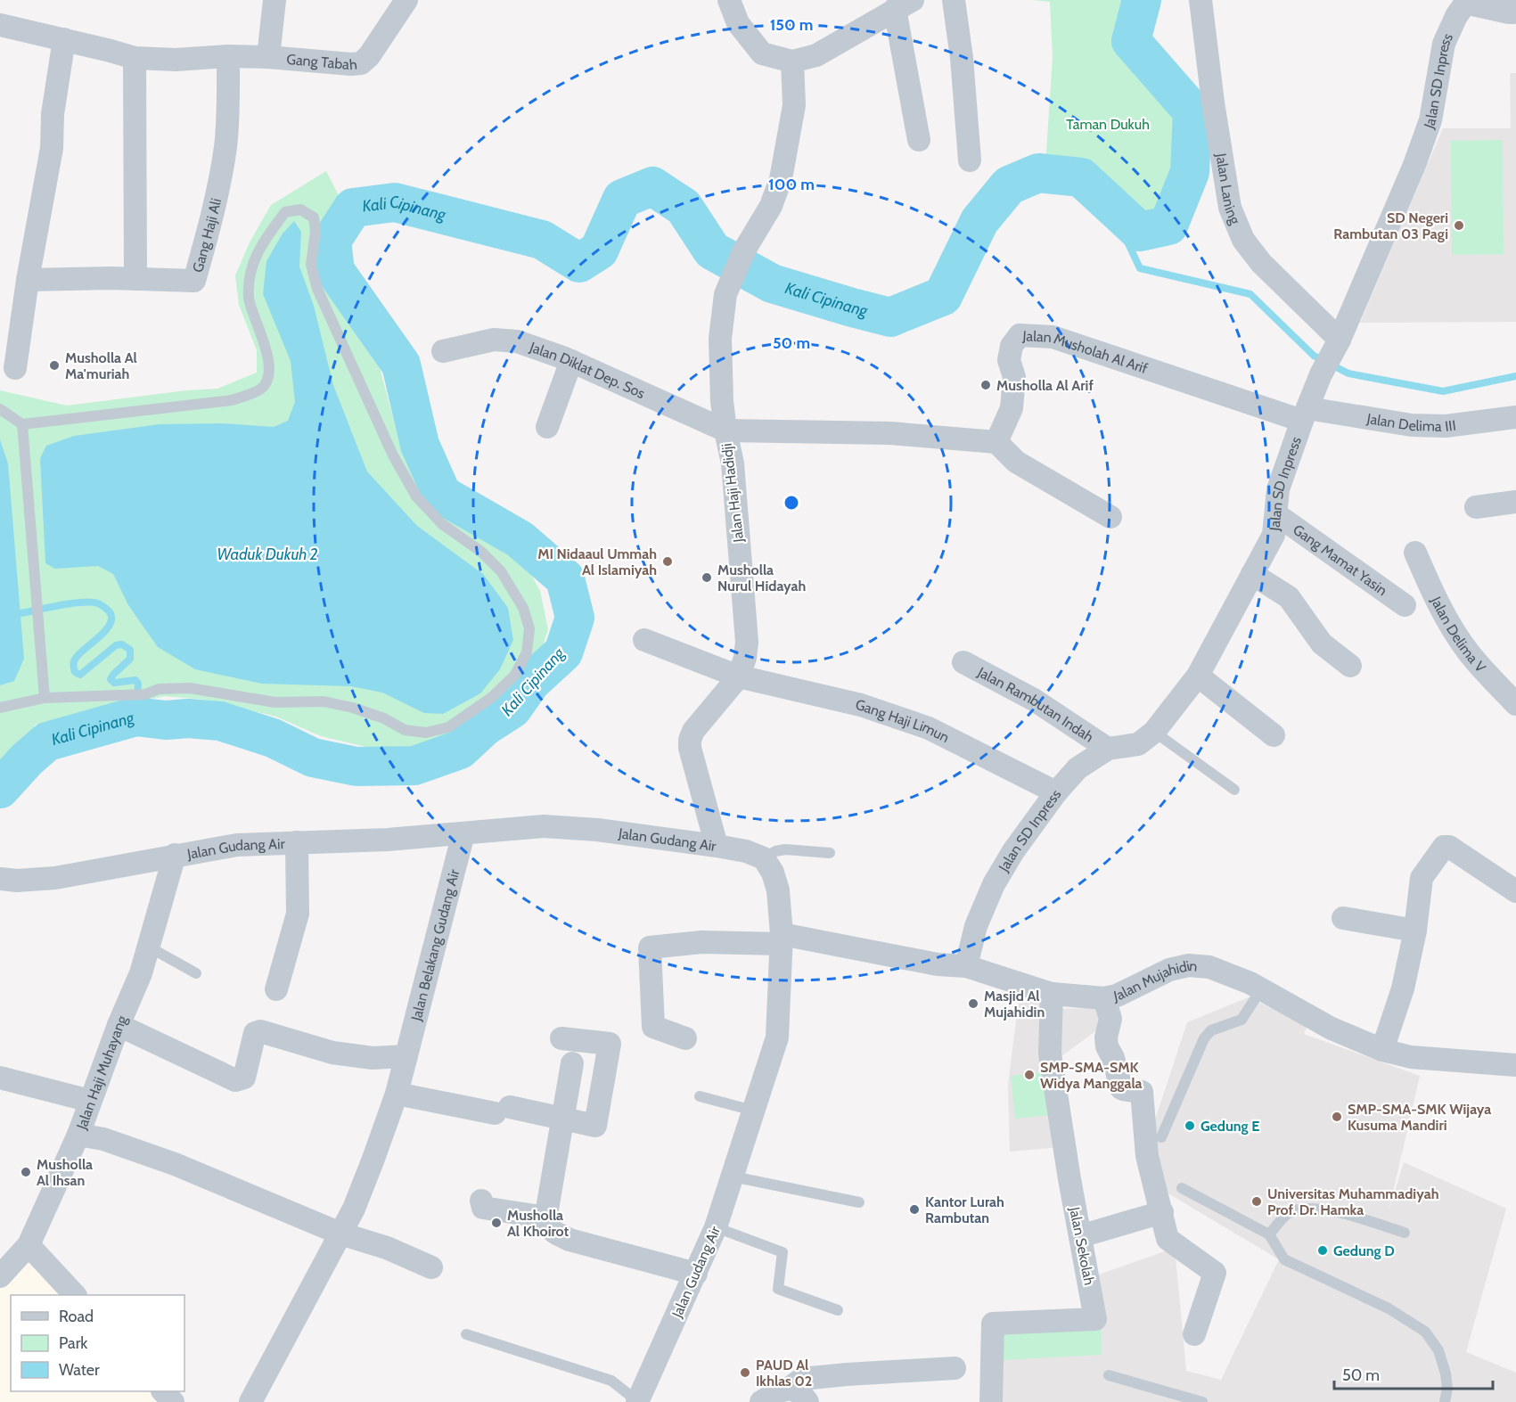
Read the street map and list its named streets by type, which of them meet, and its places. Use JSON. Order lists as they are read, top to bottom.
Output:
{
  "streets": {
    "street": [
      "Gang Tabah",
      "Jalan SD Inpress",
      "Jalan Laning",
      "Gang Haji Ali",
      "Jalan Musholah Al Arif",
      "Jalan Diklat Dep. Sos",
      "Jalan Delima III",
      "Jalan Haji Hadidji",
      "Gang Mamat Yasin",
      "Jalan Delima V",
      "Jalan Rambutan Indah",
      "Gang Haji Limun",
      "Jalan Gudang Air",
      "Jalan Belakang Gudang Air",
      "Jalan Mujahidin",
      "Jalan Haji Muhayang",
      "Jalan Sekolah"
    ]
  },
  "crossings": [
    ["Jalan SD Inpress", "Jalan Laning"],
    ["Jalan SD Inpress", "Jalan Musholah Al Arif"],
    ["Jalan SD Inpress", "Jalan Delima III"],
    ["Jalan SD Inpress", "Gang Mamat Yasin"],
    ["Jalan SD Inpress", "Jalan Rambutan Indah"],
    ["Jalan SD Inpress", "Gang Haji Limun"],
    ["Jalan SD Inpress", "Jalan Mujahidin"],
    ["Jalan Musholah Al Arif", "Jalan Delima III"],
    ["Jalan Diklat Dep. Sos", "Jalan Haji Hadidji"],
    ["Jalan Haji Hadidji", "Gang Haji Limun"],
    ["Jalan Haji Hadidji", "Jalan Gudang Air"],
    ["Jalan Gudang Air", "Jalan Belakang Gudang Air"],
    ["Jalan Gudang Air", "Jalan Mujahidin"],
    ["Jalan Gudang Air", "Jalan Haji Muhayang"],
    ["Jalan Mujahidin", "Jalan Sekolah"]
  ],
  "water": ["Kali Cipinang", "Waduk Dukuh 2"],
  "parks": ["Taman Dukuh"],
  "places": [
    "SD Negeri Rambutan 03 Pagi",
    "Musholla Al Ma'muriah",
    "Musholla Al Arif",
    "MI Nidaaul Ummah Al Islamiyah",
    "Musholla Nurul Hidayah",
    "Masjid Al Mujahidin",
    "SMP-SMA-SMK Widya Manggala",
    "SMP-SMA-SMK Wijaya Kusuma Mandiri",
    "Gedung E",
    "Musholla Al Ihsan",
    "Universitas Muhammadiyah Prof. Dr. Hamka",
    "Kantor Lurah Rambutan",
    "Musholla Al Khoirot",
    "Gedung D",
    "PAUD Al Ikhlas 02"
  ],
  "legend": ["Road", "Park", "Water"],
  "scale_bar": "50 m",
  "rings": ["150 m", "100 m", "50 m"]
}
